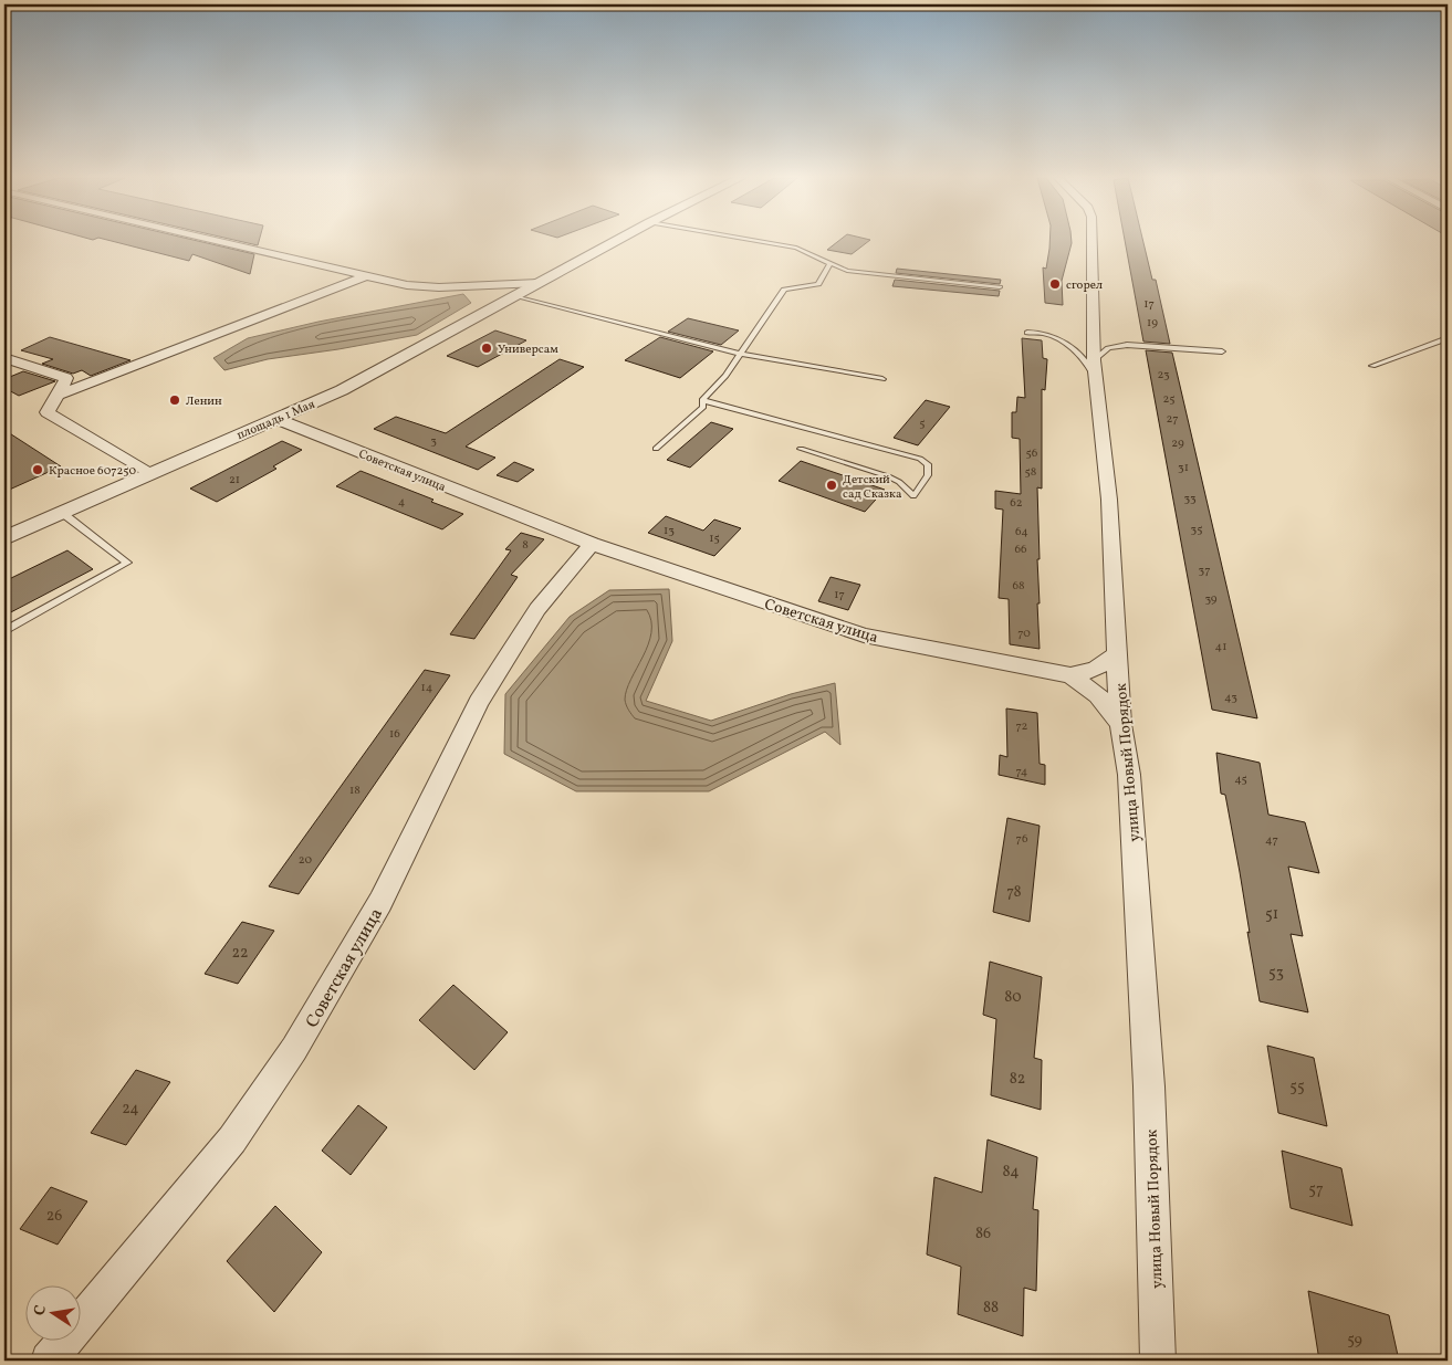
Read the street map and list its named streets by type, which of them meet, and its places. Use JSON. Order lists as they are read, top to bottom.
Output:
{
  "streets": {
    "street": ["площадь 1 Мая", "Советская улица", "улица Новый Порядок"]
  },
  "crossings": [
    ["площадь 1 Мая", "Советская улица"],
    ["Советская улица", "улица Новый Порядок"]
  ],
  "places": [
    "сгорел",
    "Универсам",
    "Ленин",
    "Красное 607250",
    "Детский сад Сказка"
  ],
  "house_numbers": [
    "17",
    "19",
    "23",
    "25",
    "27",
    "5",
    "3",
    "29",
    "56",
    "31",
    "58",
    "21",
    "33",
    "4",
    "62",
    "35",
    "13",
    "64",
    "15",
    "8",
    "66",
    "37",
    "68",
    "17",
    "39",
    "70",
    "41",
    "14",
    "43",
    "72",
    "16",
    "74",
    "45",
    "18",
    "76",
    "47",
    "20",
    "78",
    "51",
    "22",
    "53",
    "80",
    "82",
    "55",
    "24",
    "84",
    "57",
    "26",
    "86",
    "88",
    "59"
  ],
  "north": "left"
}
